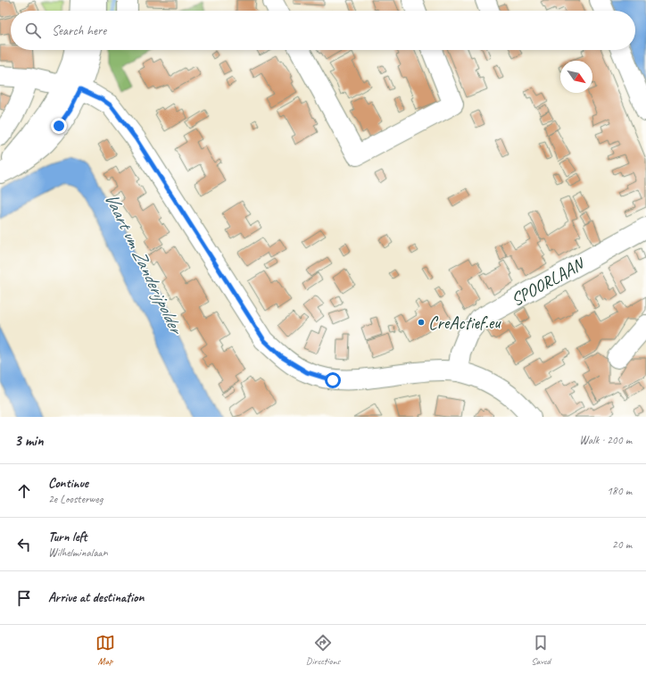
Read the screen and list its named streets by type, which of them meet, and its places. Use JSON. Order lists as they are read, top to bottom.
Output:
{
  "streets": {
    "street": ["SPOORLAAN"]
  },
  "water": ["Vaart vm Zanderijpolder"],
  "places": ["CreActief.eu"],
  "north": "bottom right",
  "page": {
    "search": "Search here",
    "heading": ["3 min", "Walk · 200 m"],
    "list": [
      ["Continue", "2e Loosterweg", "180 m"],
      ["Turn left", "Wilhelminalaan", "20 m"],
      "Arrive at destination"
    ],
    "nav": ["Map", "Directions", "Saved"]
  }
}
